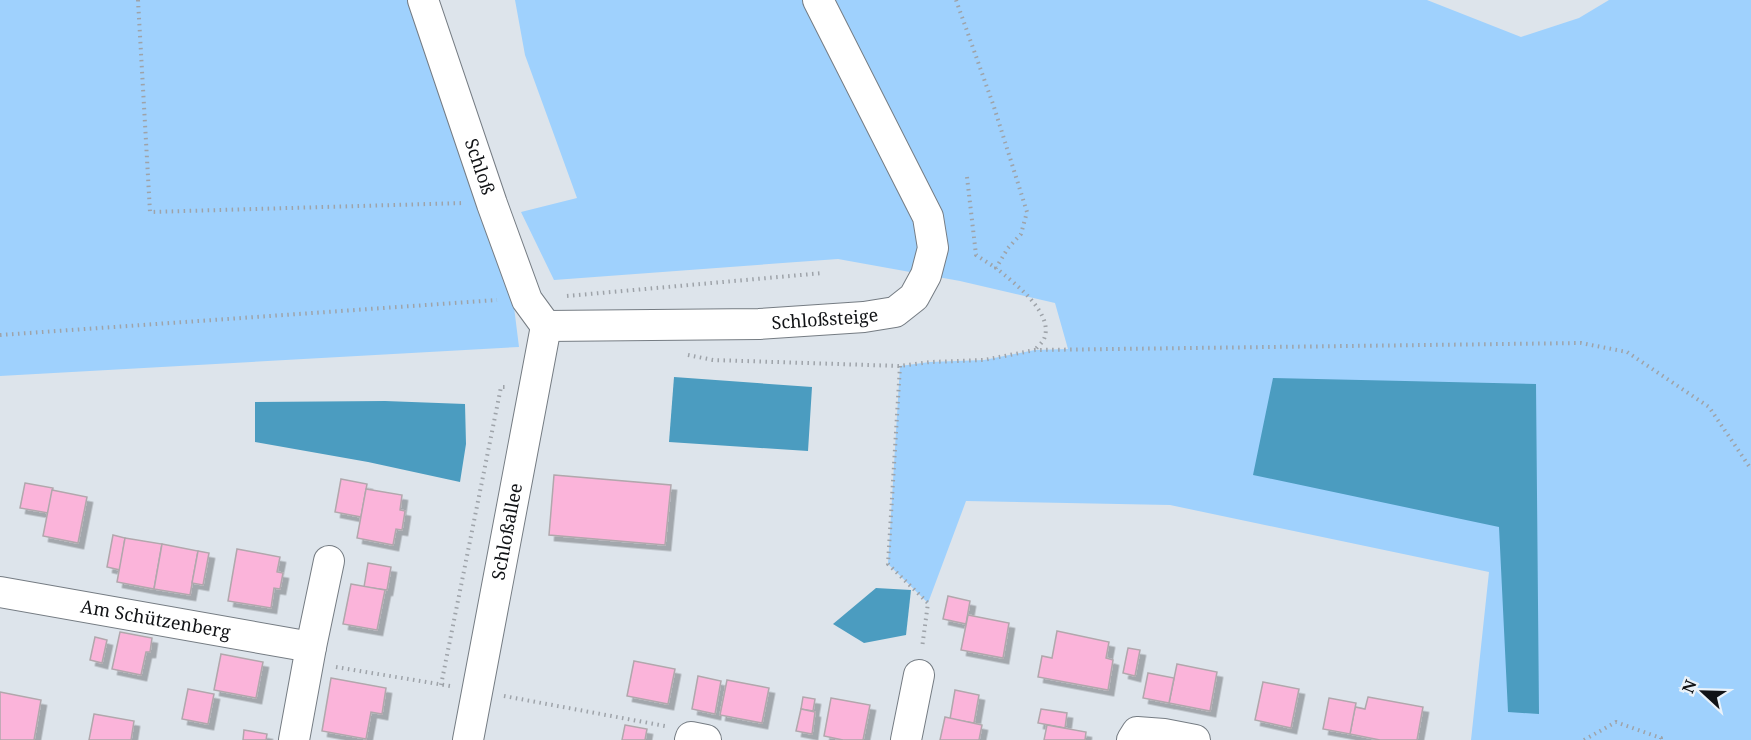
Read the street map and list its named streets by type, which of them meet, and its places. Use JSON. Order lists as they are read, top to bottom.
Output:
{
  "streets": {
    "street": [
      "Schloß",
      "Schloßsteige",
      "Schloßallee",
      "Am Schützenberg"
    ]
  },
  "crossings": [
    ["Schloß", "Schloßsteige"],
    ["Schloß", "Schloßallee"],
    ["Schloßsteige", "Schloßallee"]
  ],
  "north": "left"
}
